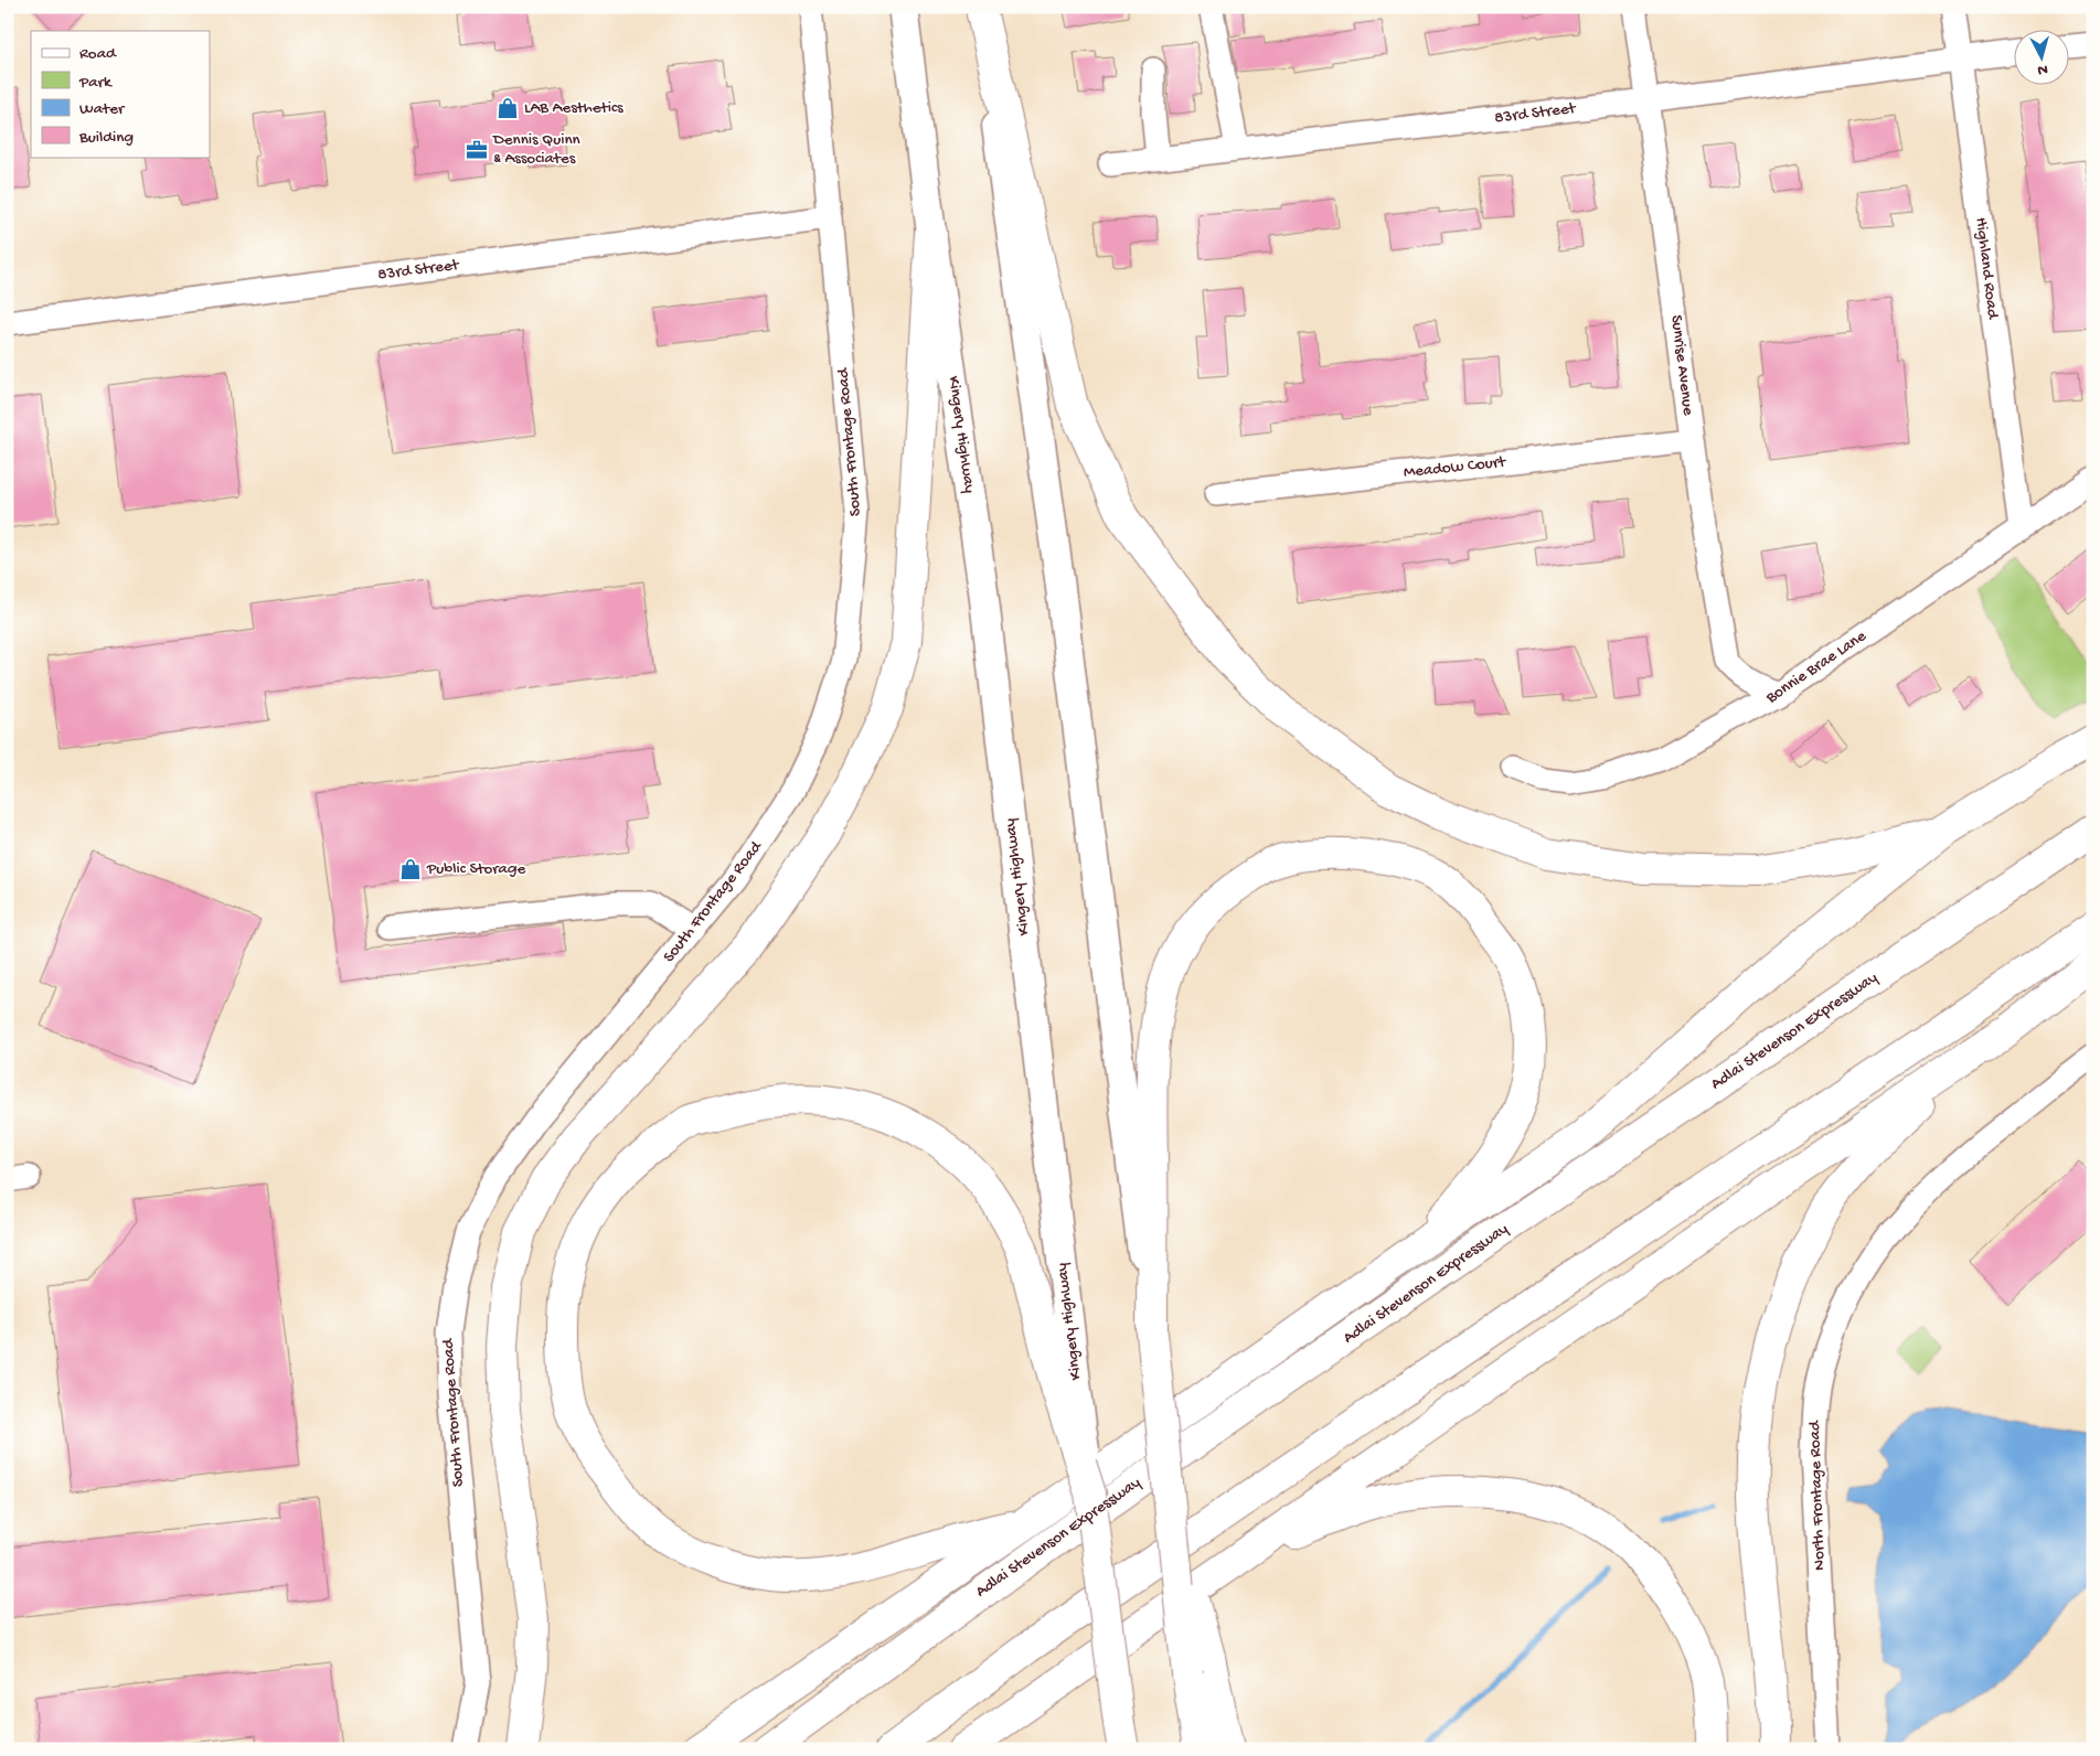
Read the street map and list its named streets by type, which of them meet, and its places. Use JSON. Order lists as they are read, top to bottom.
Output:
{
  "streets": {
    "highway": ["Adlai Stevenson Expressway"],
    "main road": ["Kingery Highway"],
    "street": [
      "83rd Street",
      "Highland Road",
      "Sunrise Avenue",
      "South Frontage Road",
      "Meadow Court",
      "Bonnie Brae Lane",
      "North Frontage Road"
    ]
  },
  "crossings": [
    ["83rd Street", "Highland Road"],
    ["83rd Street", "Sunrise Avenue"],
    ["83rd Street", "South Frontage Road"],
    ["Highland Road", "Bonnie Brae Lane"],
    ["Sunrise Avenue", "Meadow Court"],
    ["Sunrise Avenue", "Bonnie Brae Lane"]
  ],
  "places": {
    "shop": ["LAB Aesthetics", "Public Storage"],
    "office": ["Dennis Quinn & Associates"]
  },
  "legend": [
    "Road",
    "Park",
    "Water",
    "Building"
  ],
  "north": "bottom"
}
